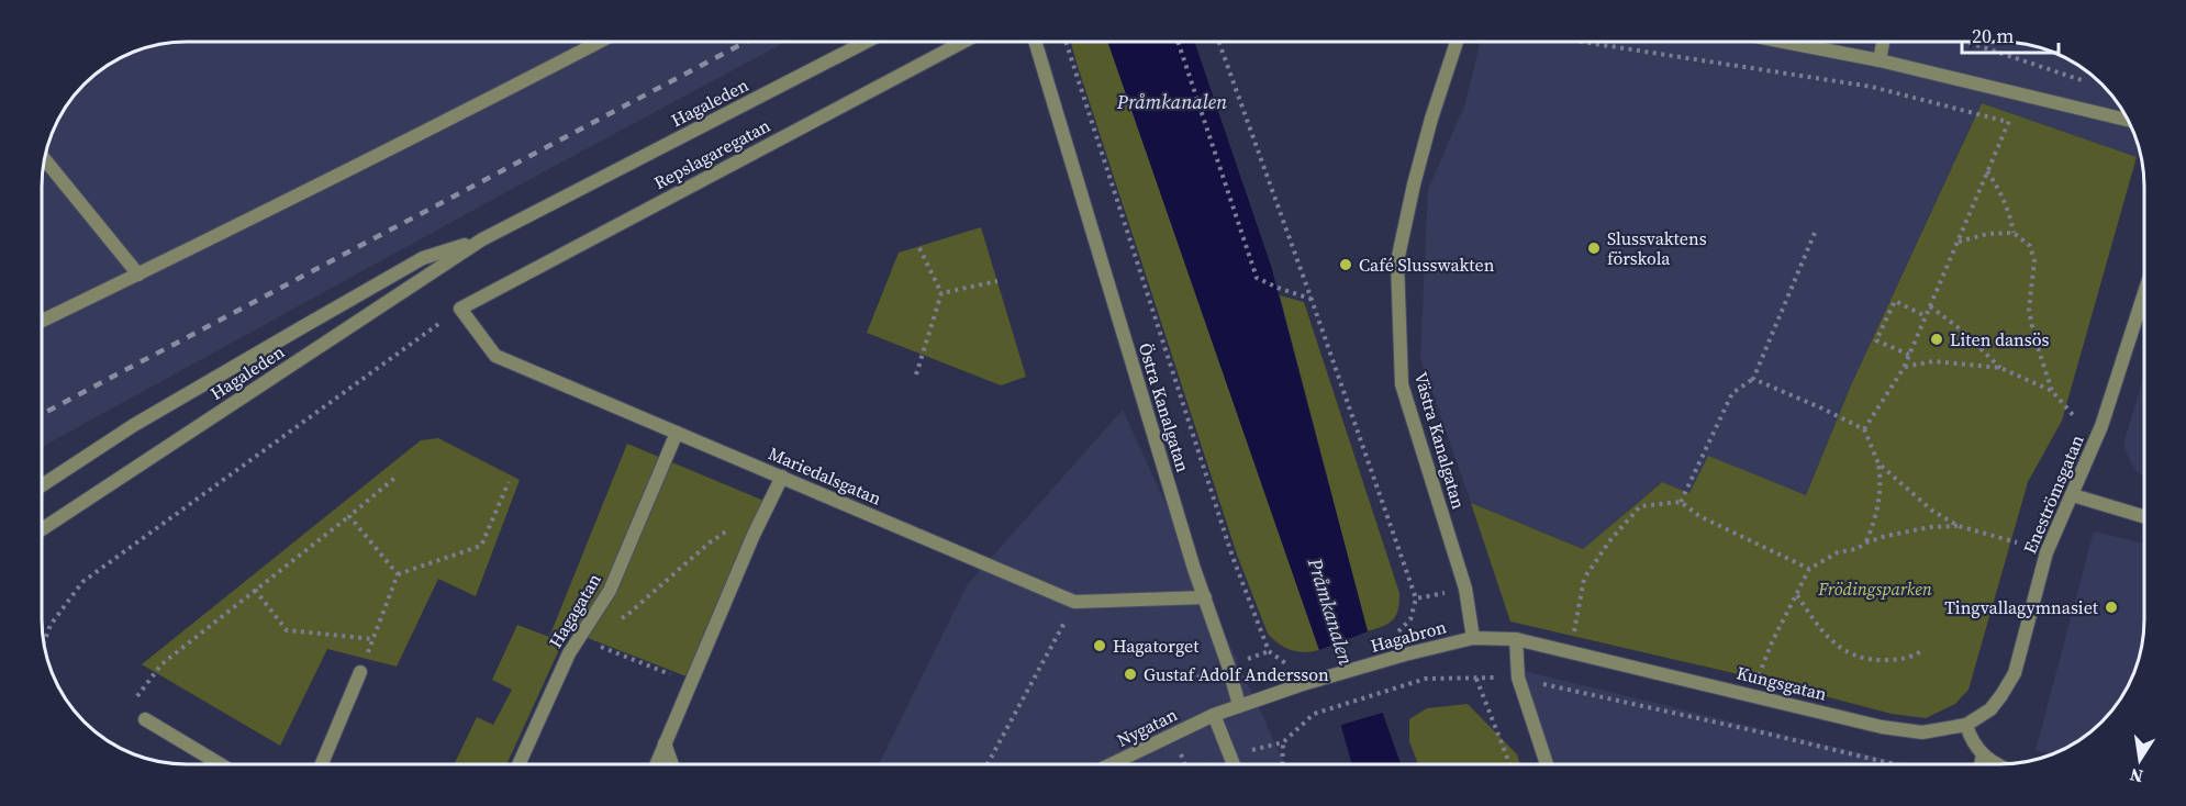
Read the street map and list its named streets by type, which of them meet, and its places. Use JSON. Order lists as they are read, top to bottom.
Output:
{
  "streets": {
    "street": [
      "Hagaleden",
      "Repslagaregatan",
      "Östra Kanalgatan",
      "Västra Kanalgatan",
      "Mariedalsgatan",
      "Eneströmsgatan",
      "Hagagatan",
      "Hagabron",
      "Kungsgatan",
      "Nygatan"
    ]
  },
  "crossings": [
    ["Repslagaregatan", "Mariedalsgatan"],
    ["Östra Kanalgatan", "Mariedalsgatan"],
    ["Östra Kanalgatan", "Hagabron"],
    ["Västra Kanalgatan", "Hagabron"],
    ["Mariedalsgatan", "Hagagatan"],
    ["Eneströmsgatan", "Kungsgatan"]
  ],
  "water": ["Pråmkanalen"],
  "parks": ["Frödingsparken"],
  "places": [
    "Slussvaktens förskola",
    "Café Slusswakten",
    "Liten dansös",
    "Tingvallagymnasiet",
    "Hagatorget",
    "Gustaf Adolf Andersson"
  ],
  "scale_bar": "20 m",
  "north": "bottom"
}
